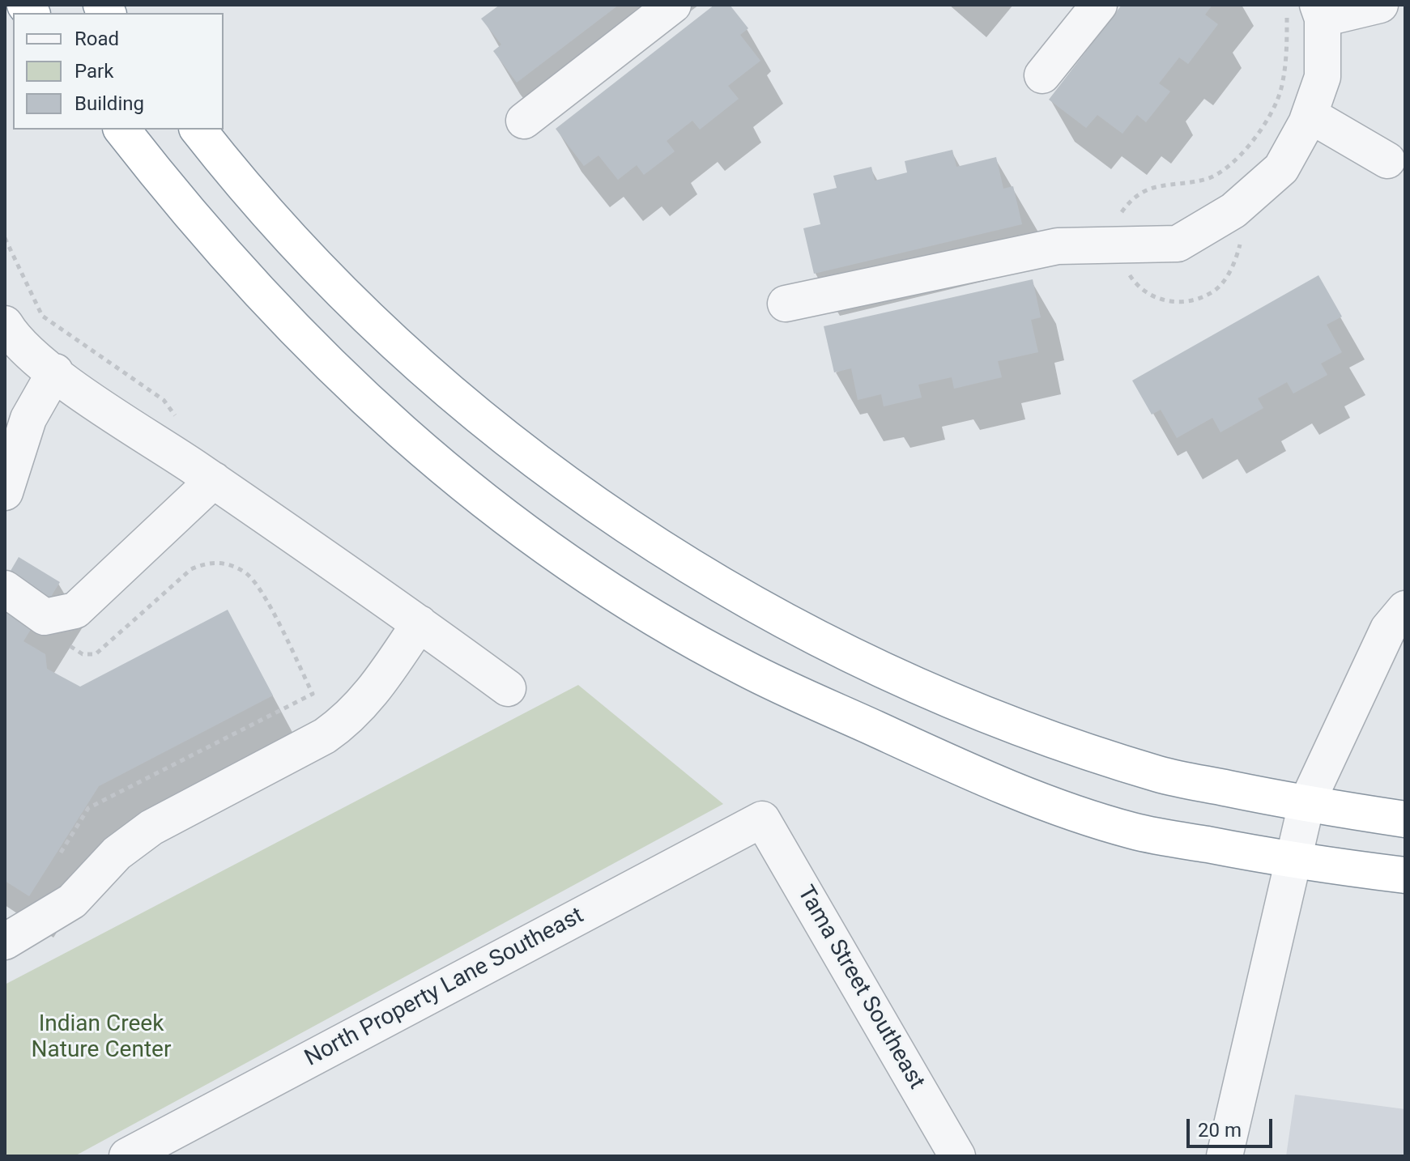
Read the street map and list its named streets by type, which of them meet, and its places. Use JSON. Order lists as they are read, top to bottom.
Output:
{
  "streets": {
    "street": ["North Property Lane Southeast", "Tama Street Southeast"]
  },
  "crossings": [
    ["North Property Lane Southeast", "Tama Street Southeast"]
  ],
  "parks": ["Indian Creek Nature Center"],
  "legend": ["Road", "Park", "Building"],
  "scale_bar": "20 m"
}
